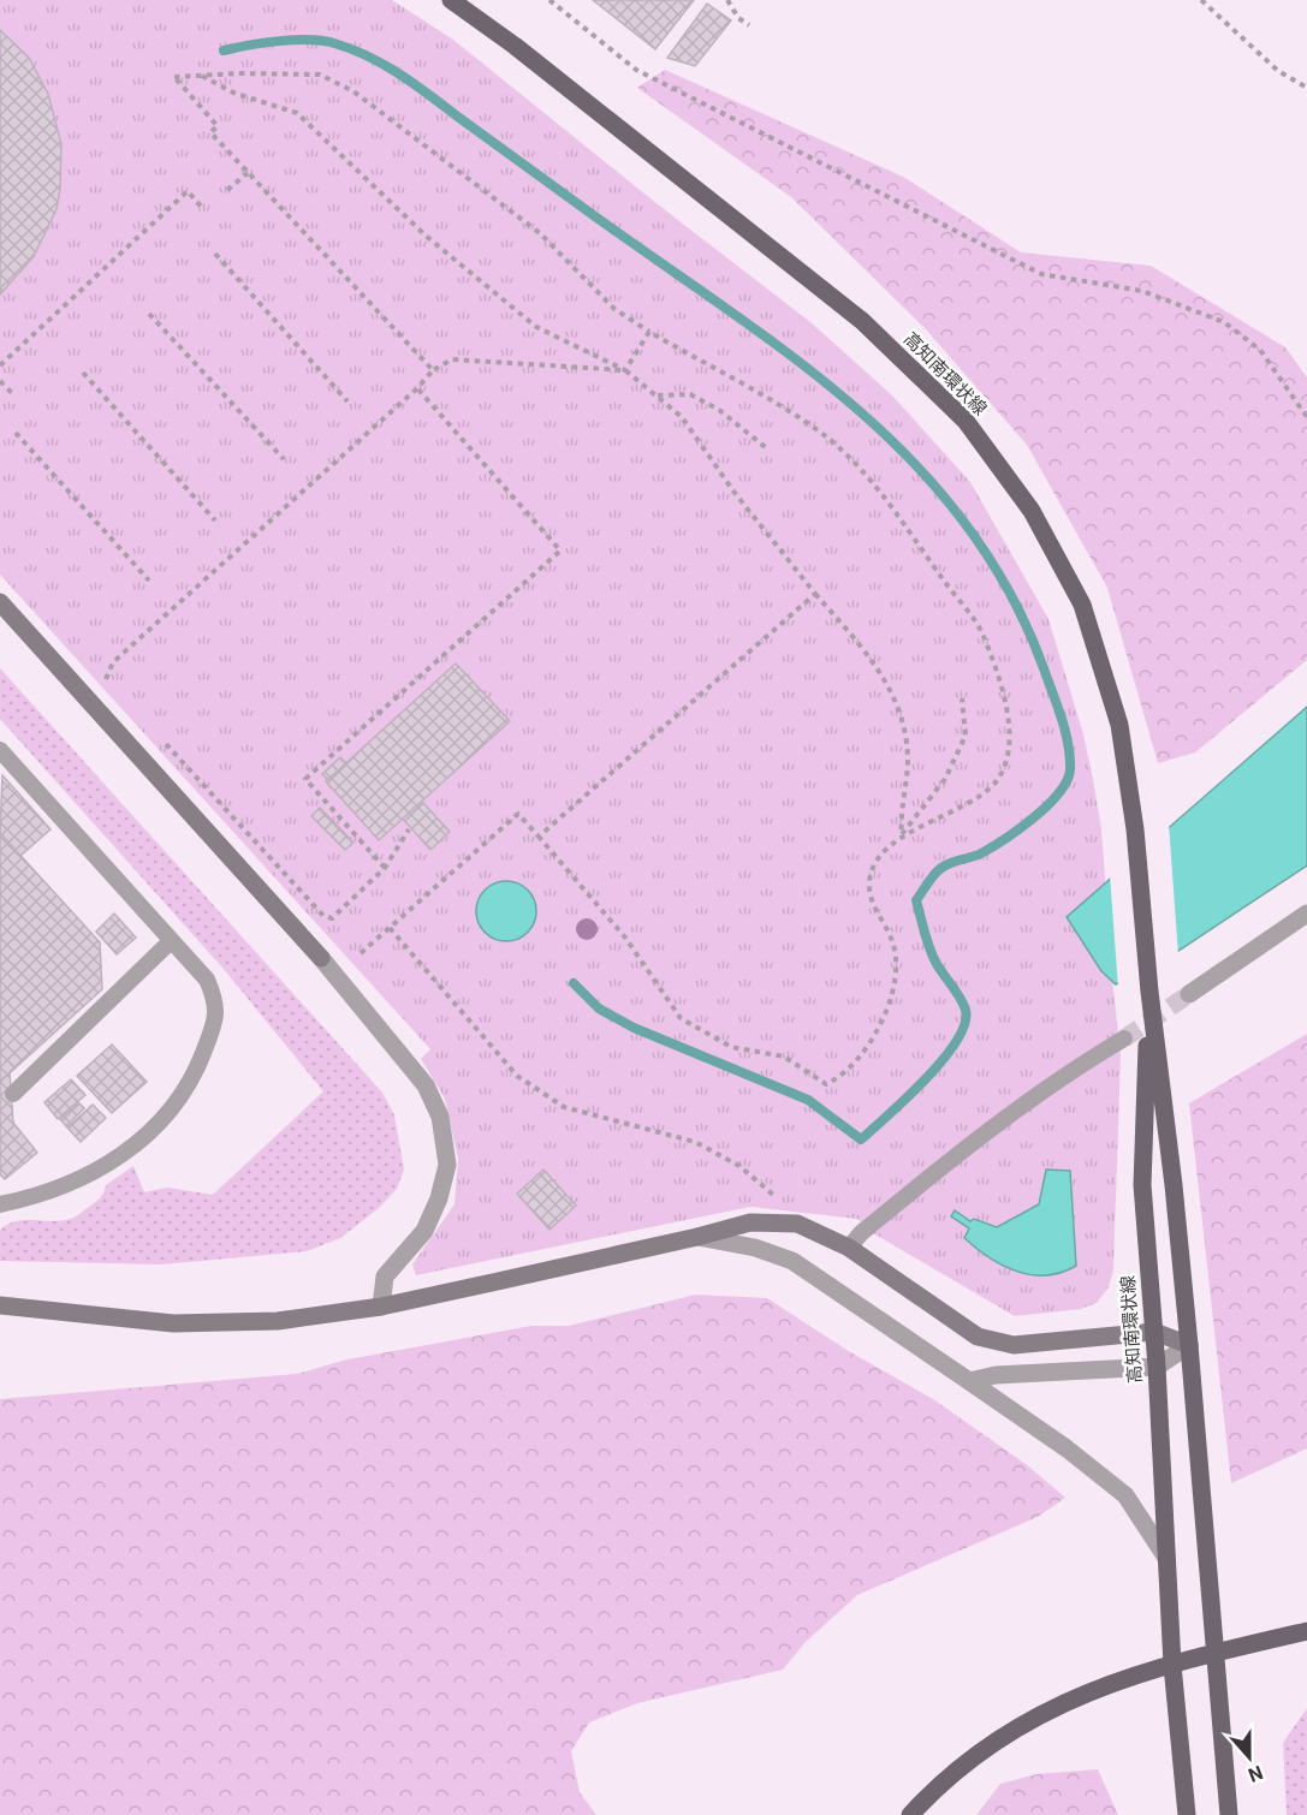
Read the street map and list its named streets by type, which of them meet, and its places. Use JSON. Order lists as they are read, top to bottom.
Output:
{
  "streets": {
    "main road": ["高知南環状線"]
  },
  "north": "bottom"
}
